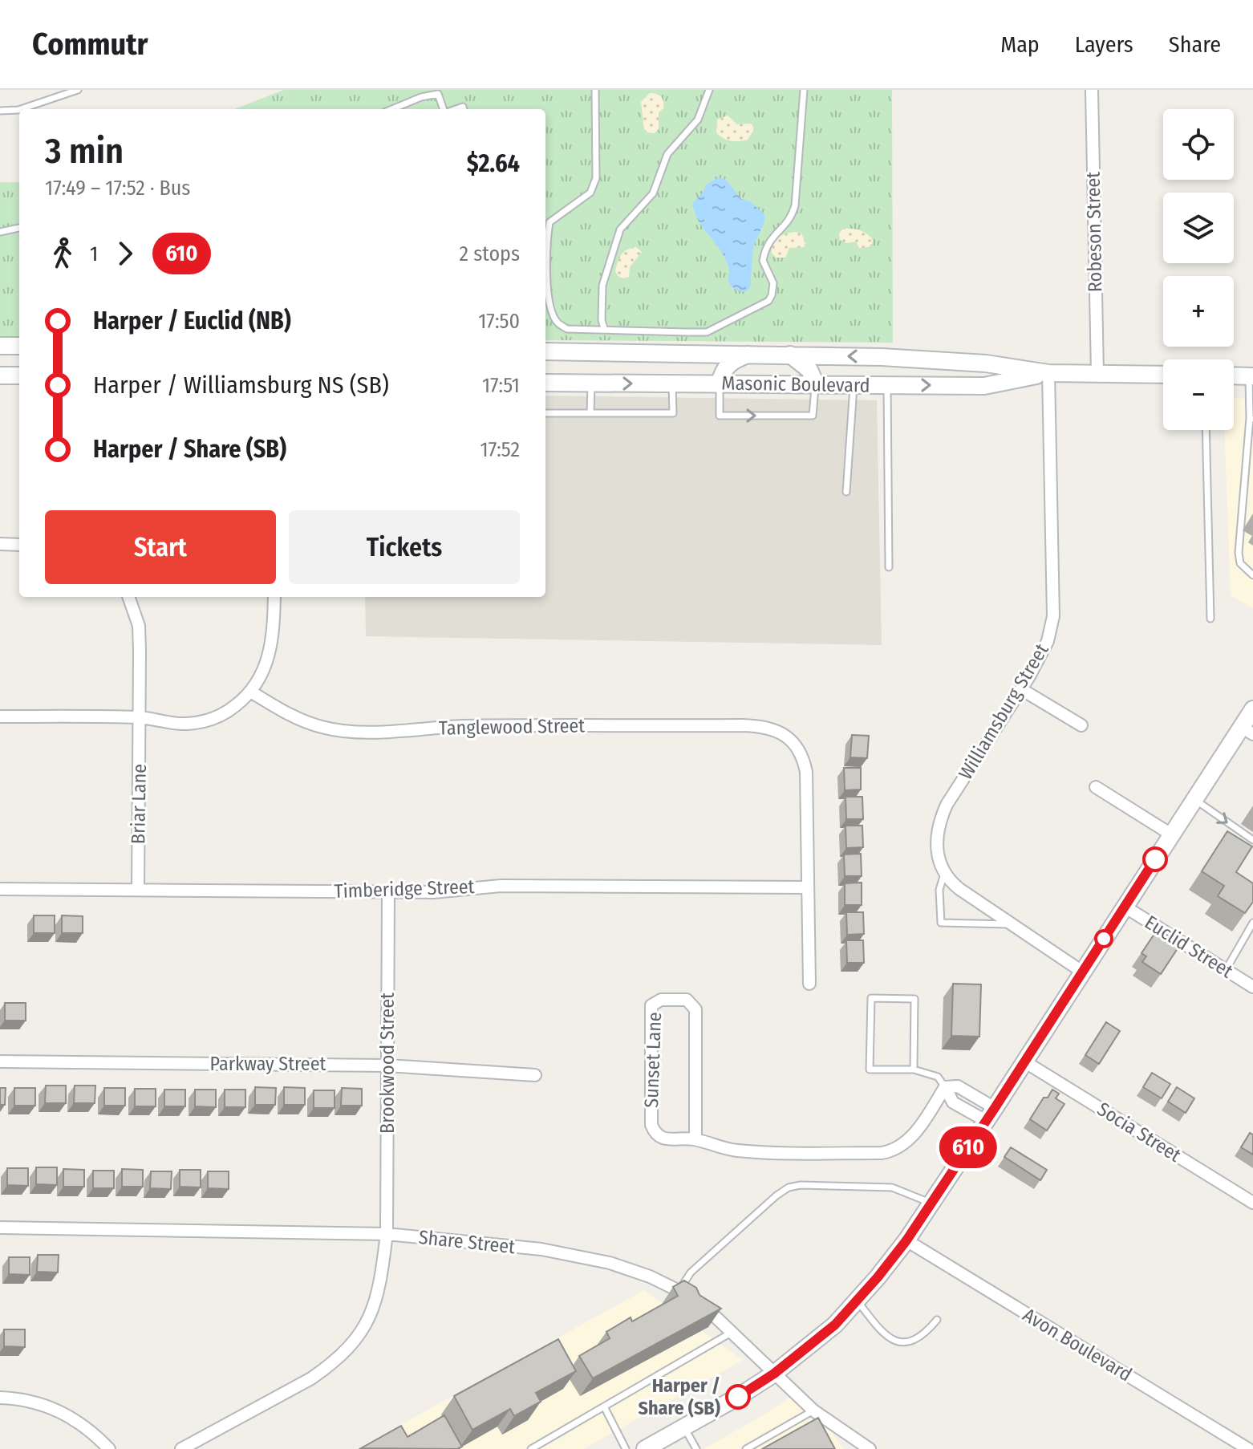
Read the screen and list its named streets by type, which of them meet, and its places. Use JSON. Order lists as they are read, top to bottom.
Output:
{
  "streets": {
    "main road": ["Masonic Boulevard"],
    "street": [
      "Robeson Street",
      "Williamsburg Street",
      "Tanglewood Street",
      "Briar Lane",
      "Timberidge Street",
      "Euclid Street",
      "Sunset Lane",
      "Brookwood Street",
      "Parkway Street",
      "Socia Street",
      "Share Street",
      "Avon Boulevard"
    ]
  },
  "crossings": [
    ["Robeson Street", "Masonic Boulevard"],
    ["Masonic Boulevard", "Williamsburg Street"],
    ["Tanglewood Street", "Timberidge Street"],
    ["Briar Lane", "Timberidge Street"],
    ["Timberidge Street", "Brookwood Street"],
    ["Brookwood Street", "Parkway Street"],
    ["Brookwood Street", "Share Street"]
  ],
  "places": ["Harper / Share (SB)"],
  "lines": ["bus line 610"],
  "page": {
    "header": "Commutr",
    "nav": ["Map", "Layers", "Share"],
    "on_map": "610",
    "map_buttons": ["+", "−"],
    "heading": ["3 min", "17:49 – 17:52 · Bus", "$2.64"],
    "legs": ["1", "610", "2 stops"],
    "list": [
      {
        "name": "Harper / Euclid (NB)",
        "value": "17:50"
      },
      {
        "name": "Harper / Williamsburg NS (SB)",
        "value": "17:51"
      },
      {
        "name": "Harper / Share (SB)",
        "value": "17:52"
      }
    ],
    "buttons": ["Start", "Tickets"]
  }
}
